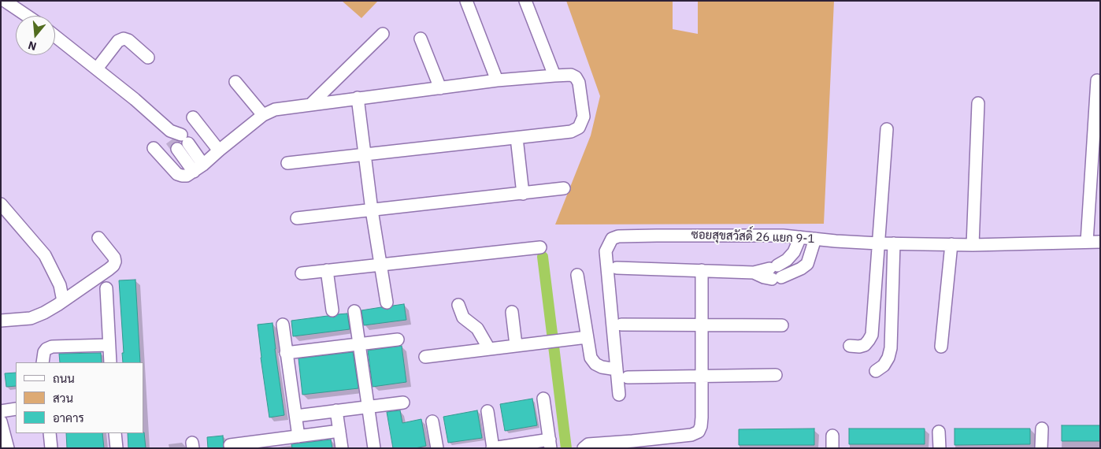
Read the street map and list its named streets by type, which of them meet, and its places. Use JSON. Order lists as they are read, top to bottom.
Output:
{
  "streets": {
    "street": ["ซอยสุขสวัสดิ์ 26 แยก 9-1"]
  },
  "legend": ["ถนน", "สวน", "อาคาร"],
  "north": "bottom"
}
